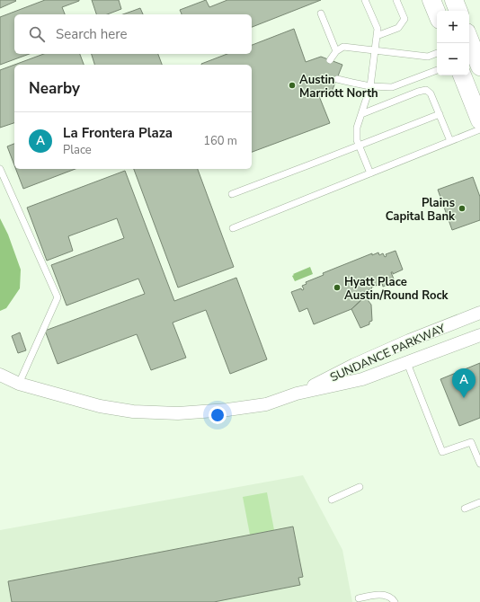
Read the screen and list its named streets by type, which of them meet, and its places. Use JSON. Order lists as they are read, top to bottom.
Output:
{
  "streets": {
    "street": ["SUNDANCE PARKWAY"]
  },
  "places": ["Austin Marriott North", "Plains Capital Bank", "Hyatt Place Austin/Round Rock"],
  "page": {
    "map_buttons": ["+", "−"],
    "search": "Search here",
    "heading": "Nearby",
    "list": [
      {
        "mark": "A",
        "name": "La Frontera Plaza",
        "note": "Place",
        "value": "160 m"
      }
    ],
    "pins": "A"
  }
}
